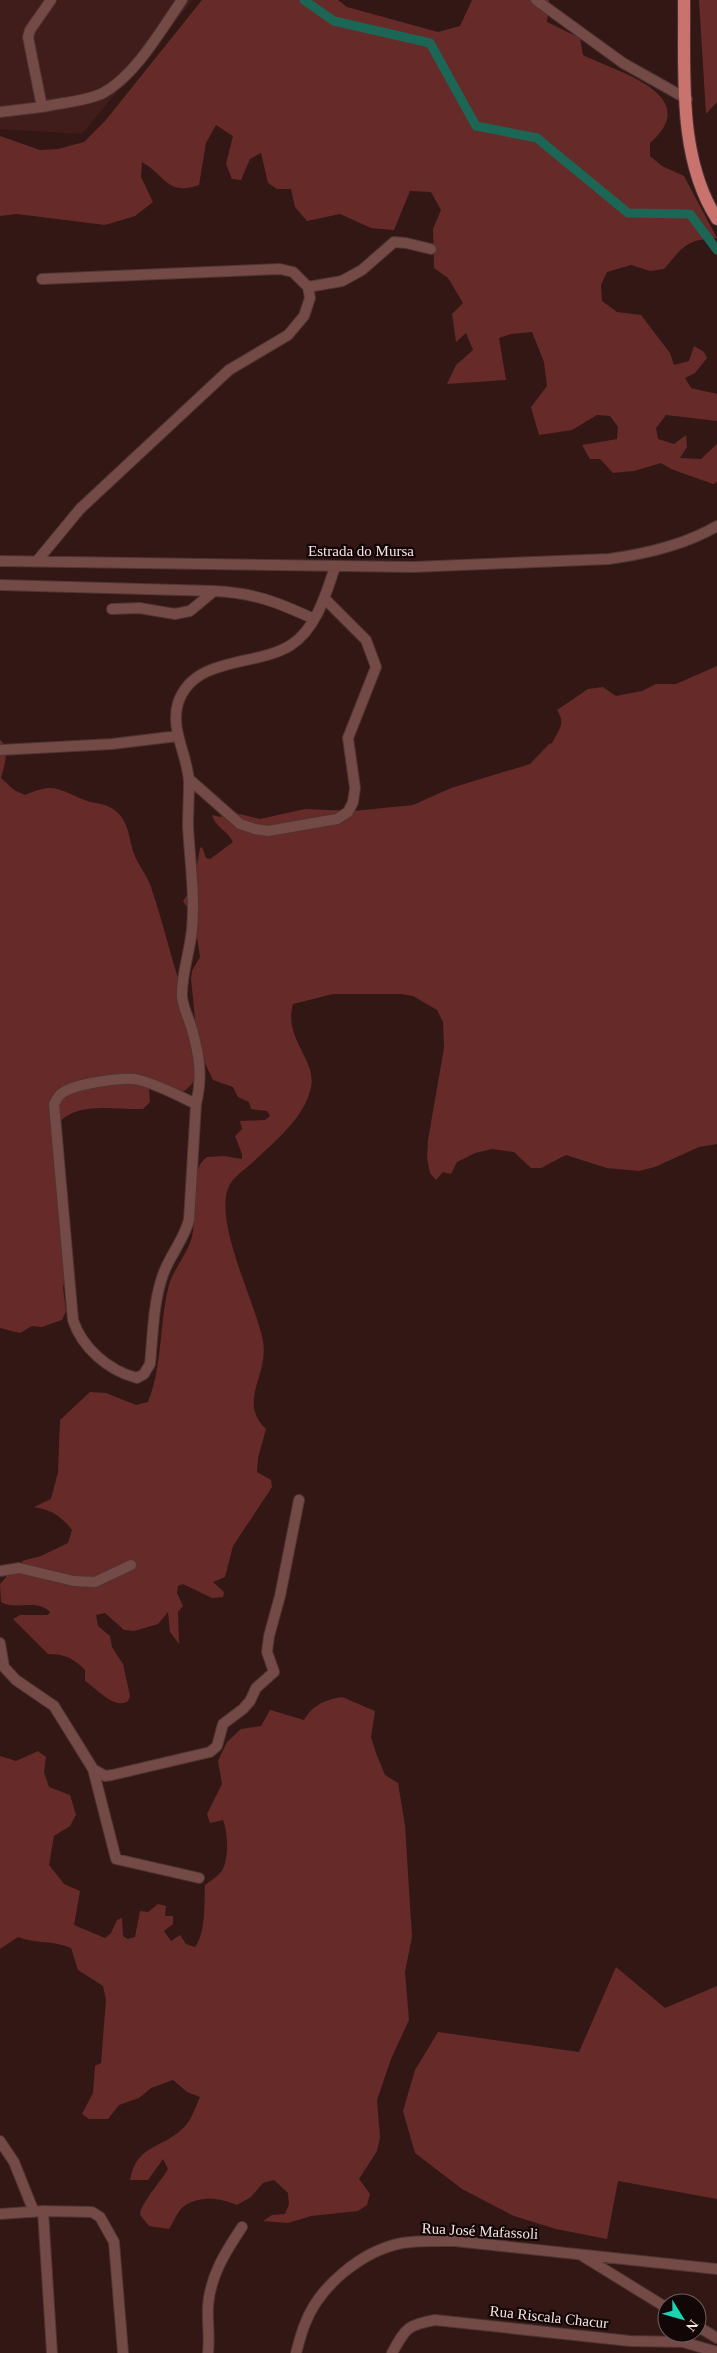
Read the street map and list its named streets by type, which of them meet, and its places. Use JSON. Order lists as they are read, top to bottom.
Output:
{
  "streets": {
    "street": ["Estrada do Mursa", "Rua José Mafassoli", "Rua Riscala Chacur"]
  },
  "north": "bottom right"
}
